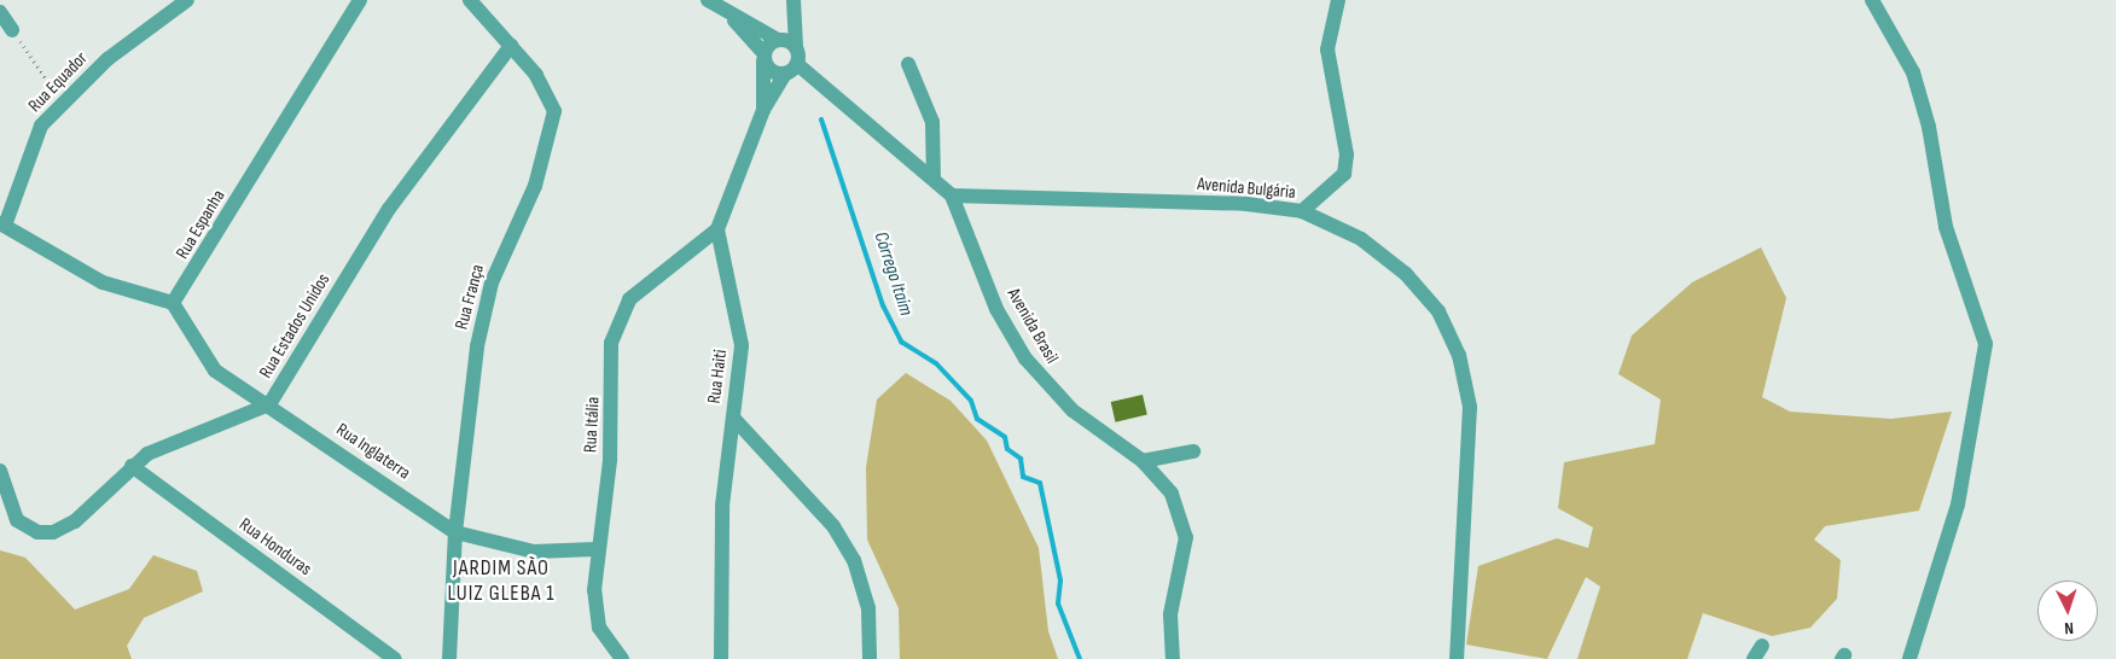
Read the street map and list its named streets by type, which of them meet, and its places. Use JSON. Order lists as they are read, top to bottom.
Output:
{
  "streets": {
    "street": [
      "Rua Equador",
      "Avenida Bulgária",
      "Rua Espanha",
      "Rua França",
      "Rua Estados Unidos",
      "Avenida Brasil",
      "Rua Haiti",
      "Rua Itália",
      "Rua Inglaterra",
      "Rua Honduras"
    ]
  },
  "crossings": [
    ["Avenida Bulgária", "Avenida Brasil"],
    ["Rua Espanha", "Rua Inglaterra"],
    ["Rua França", "Rua Estados Unidos"],
    ["Rua França", "Rua Inglaterra"],
    ["Rua Estados Unidos", "Rua Inglaterra"],
    ["Rua Estados Unidos", "Rua Honduras"],
    ["Rua Haiti", "Rua Itália"],
    ["Rua Itália", "Rua Inglaterra"]
  ],
  "districts": ["JARDIM SÃO LUIZ GLEBA 1"],
  "water": ["Córrego Itaim"],
  "north": "bottom"
}
